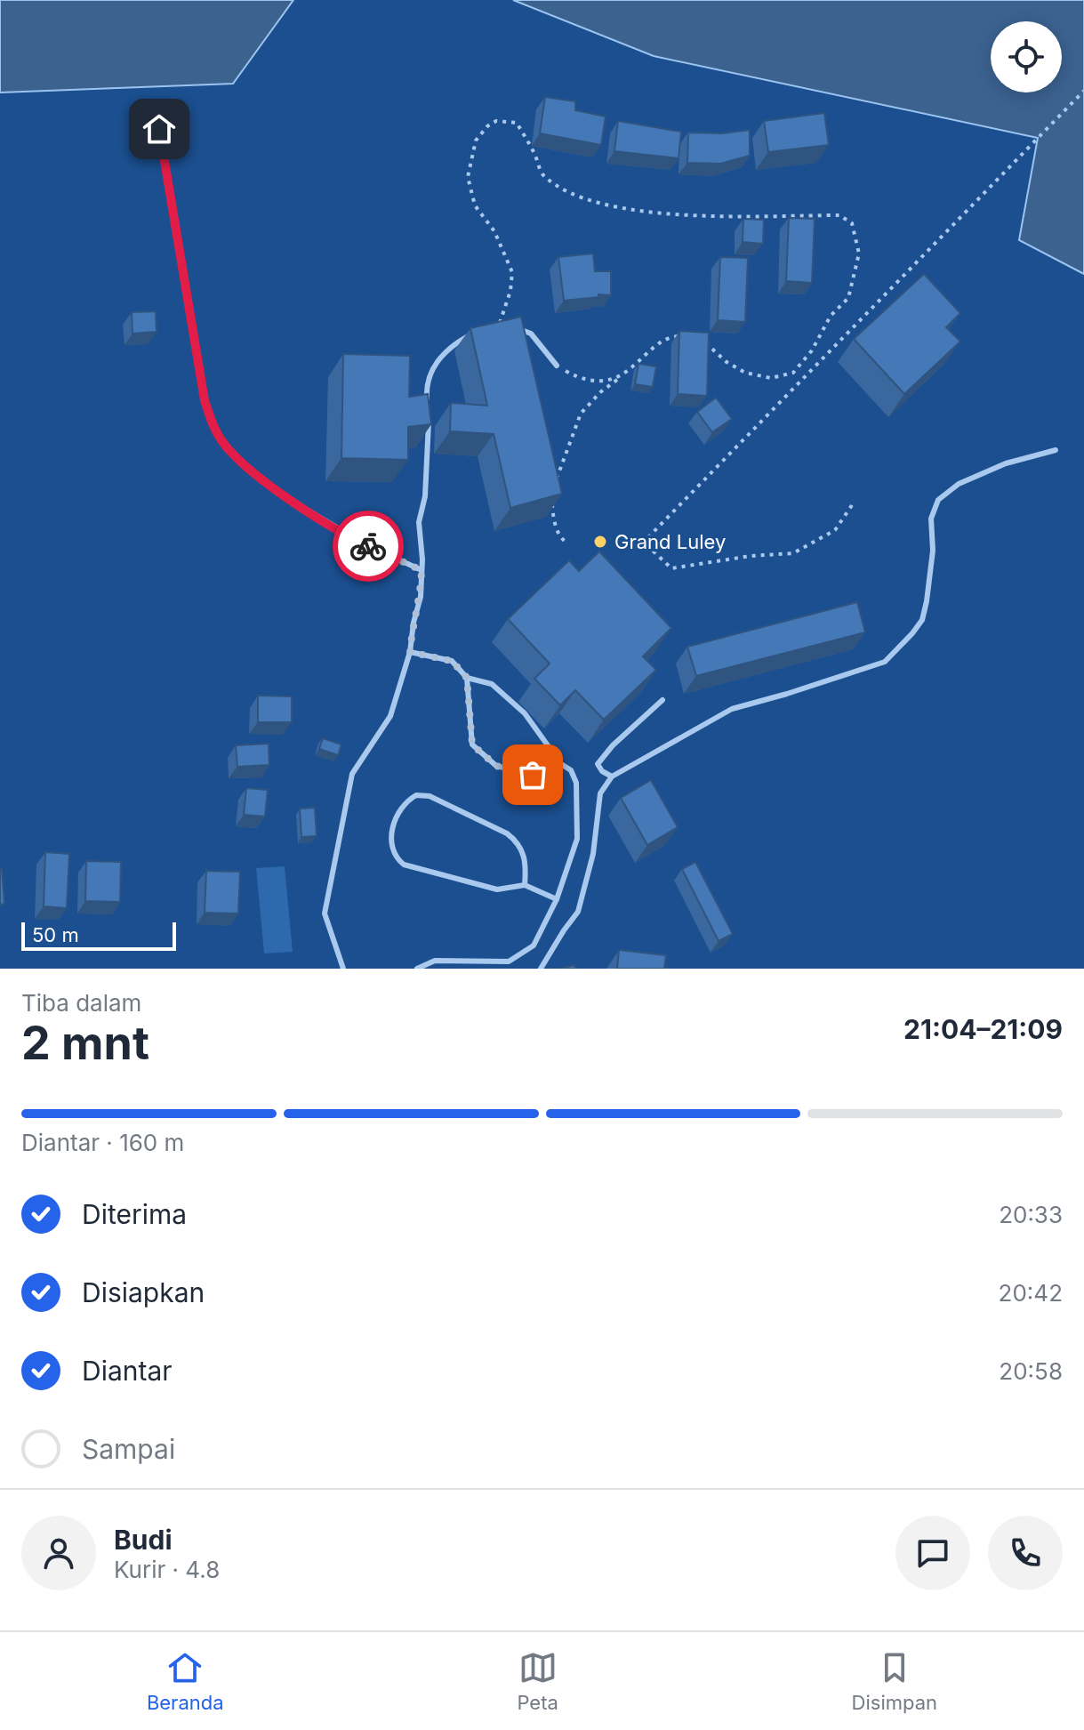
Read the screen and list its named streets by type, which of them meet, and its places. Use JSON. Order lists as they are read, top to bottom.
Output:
{
  "places": ["Grand Luley"],
  "scale_bar": "50 m",
  "page": {
    "scale": "50 m",
    "heading": ["2 mnt", "Tiba dalam", "21:04–21:09"],
    "panel": ["Budi", "Kurir · 4.8"],
    "bar": "Diantar · 160 m",
    "list": [
      ["Diterima", "20:33"],
      ["Disiapkan", "20:42"],
      ["Diantar", "20:58"],
      "Sampai"
    ],
    "tabs": ["Beranda", "Peta", "Disimpan"]
  }
}
